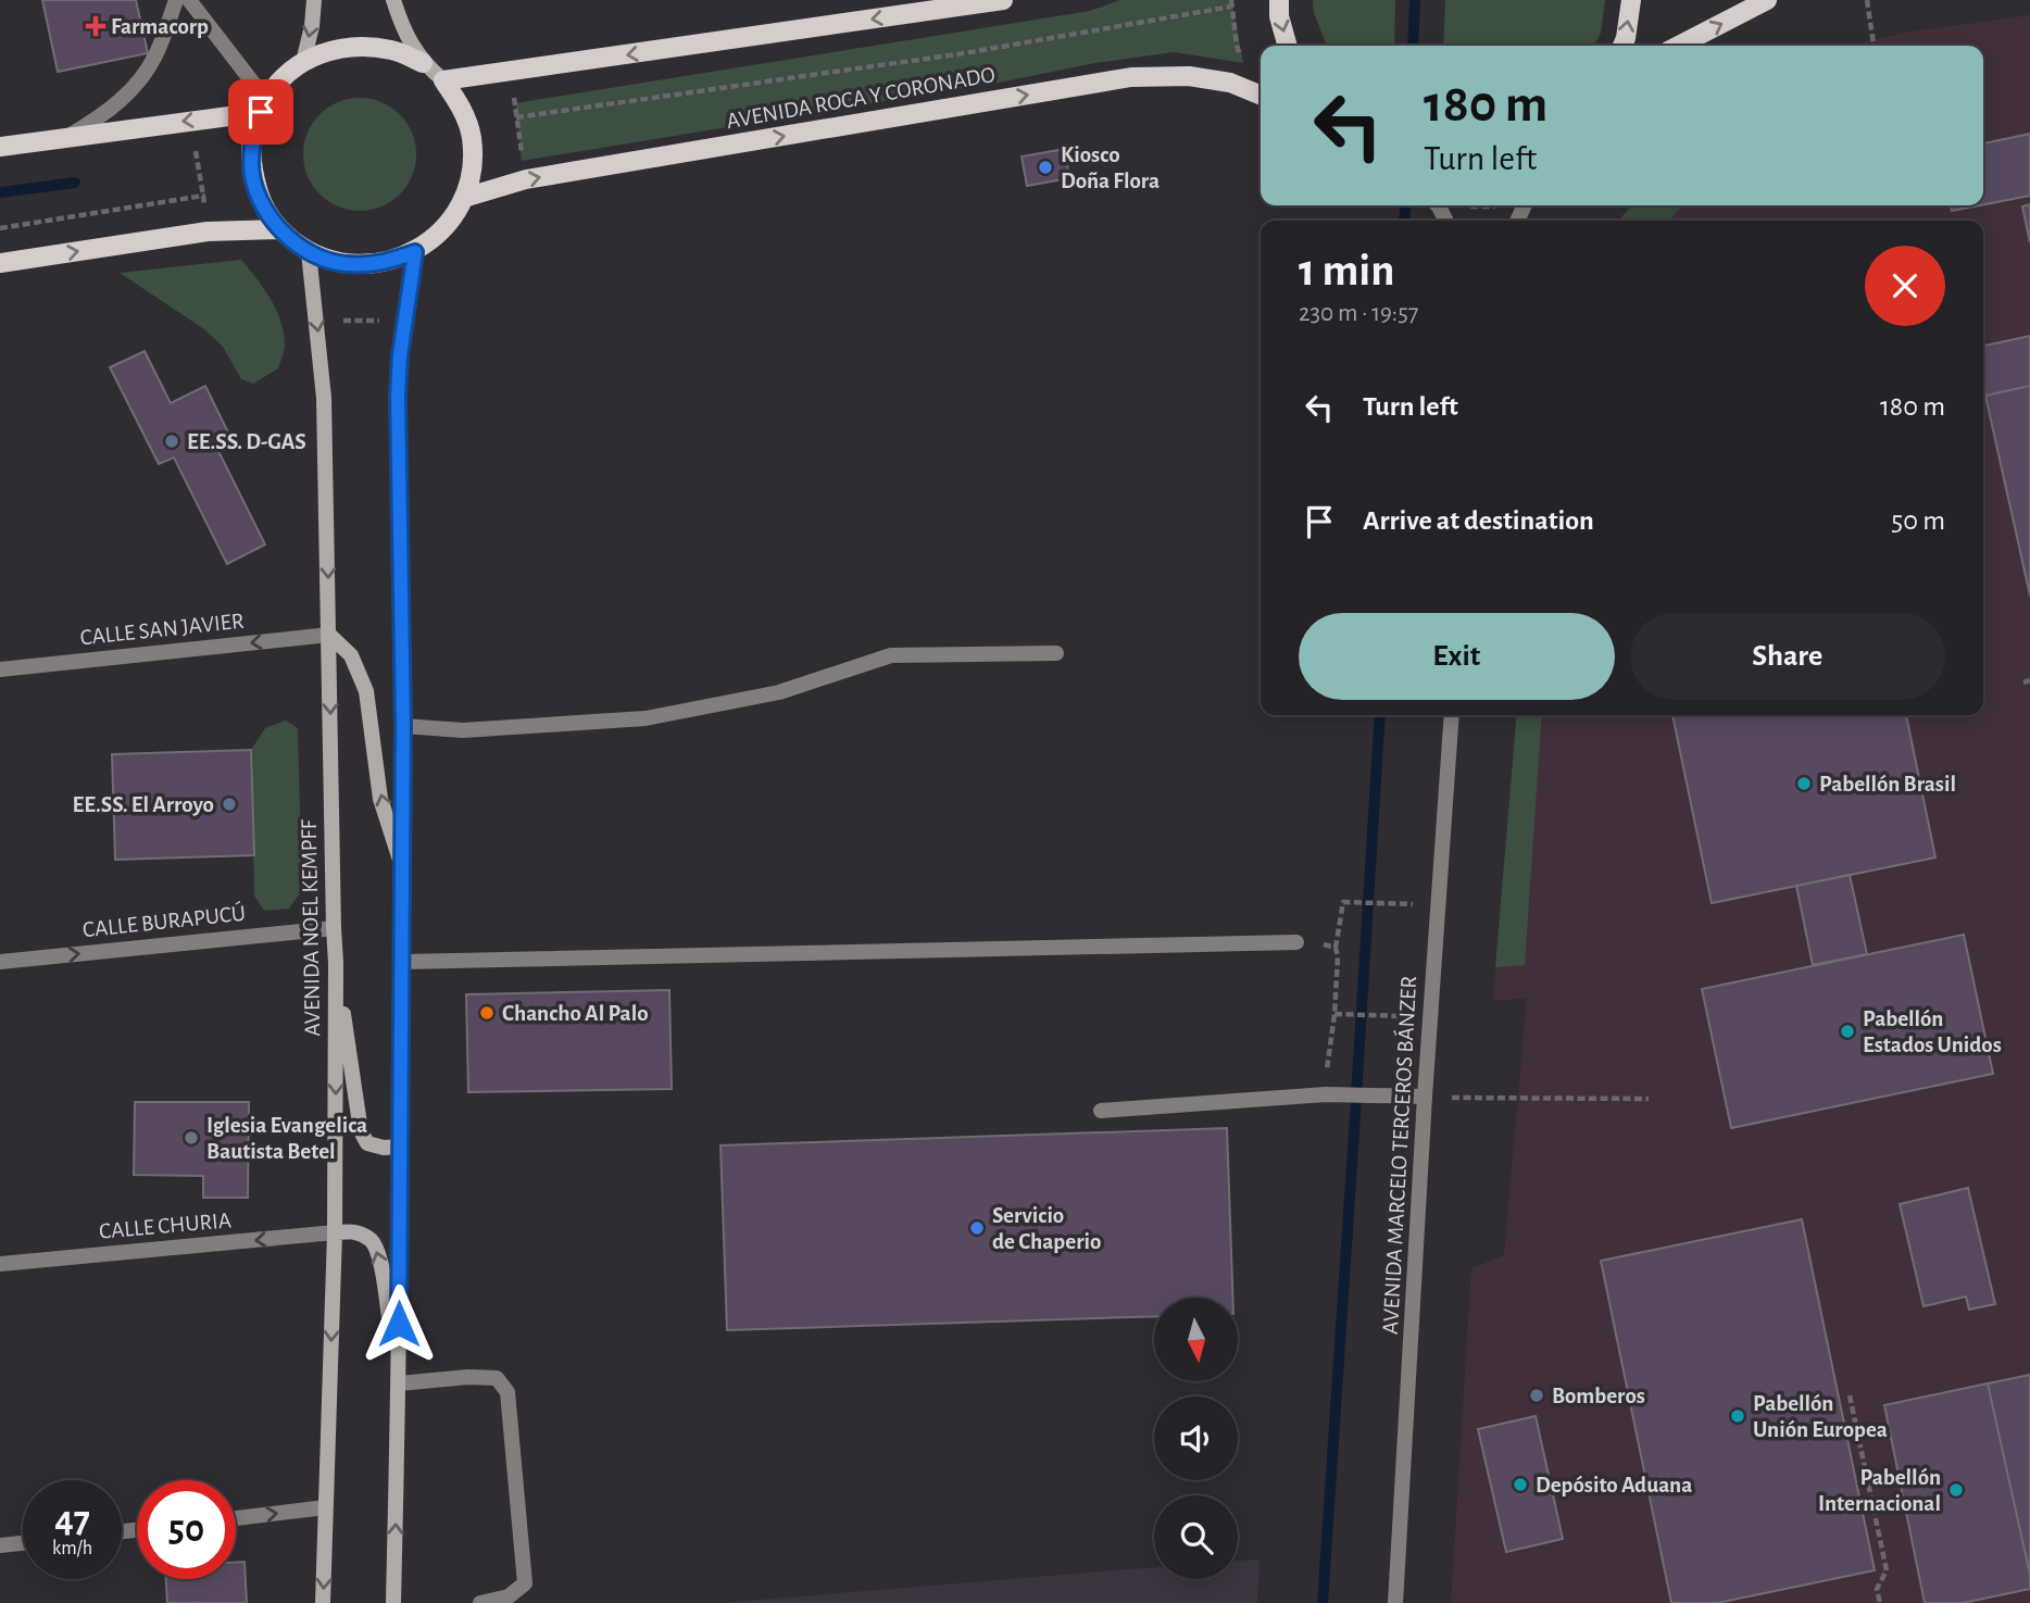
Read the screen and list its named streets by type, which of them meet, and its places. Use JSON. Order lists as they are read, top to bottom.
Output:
{
  "streets": {
    "main road": ["AVENIDA ROCA Y CORONADO", "AVENIDA NOEL KEMPFF"],
    "street": [
      "CALLE SAN JAVIER",
      "CALLE BURAPUCÚ",
      "AVENIDA MARCELO TERCEROS BÁNZER",
      "CALLE CHURIA"
    ]
  },
  "crossings": [
    ["AVENIDA ROCA Y CORONADO", "AVENIDA NOEL KEMPFF"],
    ["CALLE SAN JAVIER", "AVENIDA NOEL KEMPFF"],
    ["CALLE BURAPUCÚ", "AVENIDA NOEL KEMPFF"],
    ["AVENIDA NOEL KEMPFF", "CALLE CHURIA"]
  ],
  "one_way": ["CALLE SAN JAVIER", "CALLE BURAPUCÚ", "CALLE CHURIA"],
  "places": {
    "health": ["Farmacorp"],
    "other": [
      "Kiosco Doña Flora",
      "EE.SS. D-GAS",
      "Pabellón Brasil",
      "EE.SS. El Arroyo",
      "Chancho Al Palo",
      "Pabellón Estados Unidos",
      "Iglesia Evangelica Bautista Betel",
      "Servicio de Chaperio",
      "Bomberos",
      "Pabellón Unión Europea",
      "Depósito Aduana",
      "Pabellón Internacional"
    ]
  },
  "north": "bottom",
  "page": {
    "turn": ["180 m", "Turn left"],
    "heading": ["1 min", "230 m · 19:57"],
    "list": [
      {
        "name": "Turn left",
        "value": "180 m"
      },
      {
        "name": "Arrive at destination",
        "value": "50 m"
      }
    ],
    "buttons": ["Exit", "Share"],
    "speed": "47 km/h",
    "limit": "50"
  }
}
